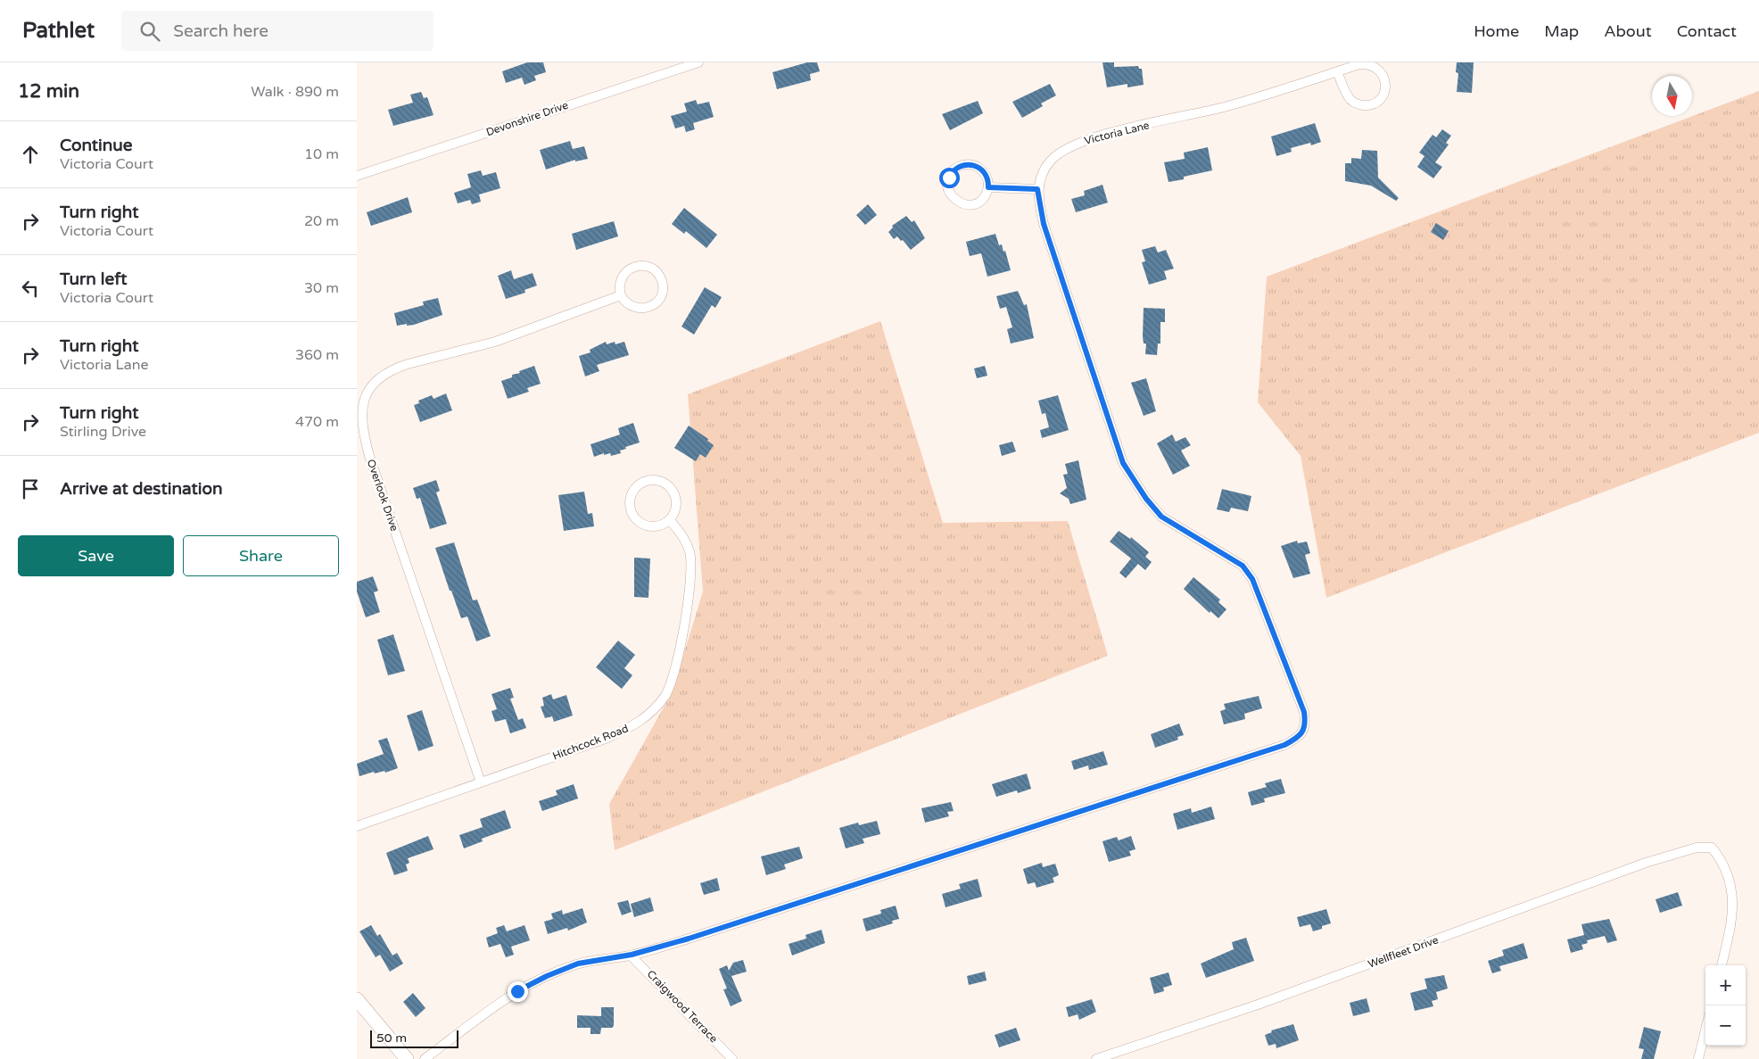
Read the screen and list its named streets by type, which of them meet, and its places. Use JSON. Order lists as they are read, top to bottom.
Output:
{
  "streets": {
    "street": [
      "Devonshire Drive",
      "Victoria Lane",
      "Overlook Drive",
      "Hitchcock Road",
      "Wellfleet Drive",
      "Craigwood Terrace"
    ]
  },
  "crossings": [
    ["Victoria Lane", "Craigwood Terrace"],
    ["Overlook Drive", "Hitchcock Road"]
  ],
  "scale_bar": "50 m",
  "north": "bottom",
  "page": {
    "header": "Pathlet",
    "search": "Search here",
    "nav": [
      "Home",
      "Map",
      "About",
      "Contact"
    ],
    "heading": ["12 min", "Walk · 890 m"],
    "list": [
      ["Continue", "Victoria Court", "10 m"],
      ["Turn right", "Victoria Court", "20 m"],
      ["Turn left", "Victoria Court", "30 m"],
      ["Turn right", "Victoria Lane", "360 m"],
      ["Turn right", "Stirling Drive", "470 m"],
      "Arrive at destination"
    ],
    "buttons": ["Save", "Share"],
    "map_buttons": ["+", "−"],
    "scale": "50 m"
  }
}
